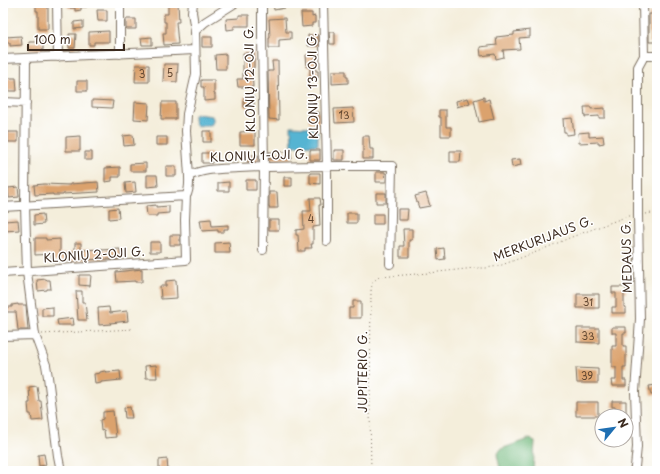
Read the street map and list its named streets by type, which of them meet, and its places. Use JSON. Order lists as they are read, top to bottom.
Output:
{
  "streets": {
    "street": [
      "KLONIŲ 12-OJI G.",
      "KLONIŲ 13-OJI G.",
      "KLONIŲ 1-OJI G.",
      "KLONIŲ 2-OJI G.",
      "MEDAUS G."
    ],
    "path": ["MERKURIJAUS G.", "JUPITERIO G."]
  },
  "crossings": [
    ["KLONIŲ 12-OJI G.", "KLONIŲ 1-OJI G."],
    ["KLONIŲ 13-OJI G.", "KLONIŲ 1-OJI G."],
    ["MERKURIJAUS G.", "MEDAUS G."],
    ["MERKURIJAUS G.", "JUPITERIO G."]
  ],
  "house_numbers": [
    "5",
    "3",
    "13",
    "4",
    "31",
    "33",
    "39"
  ],
  "scale_bar": "100 m",
  "north": "top right"
}
